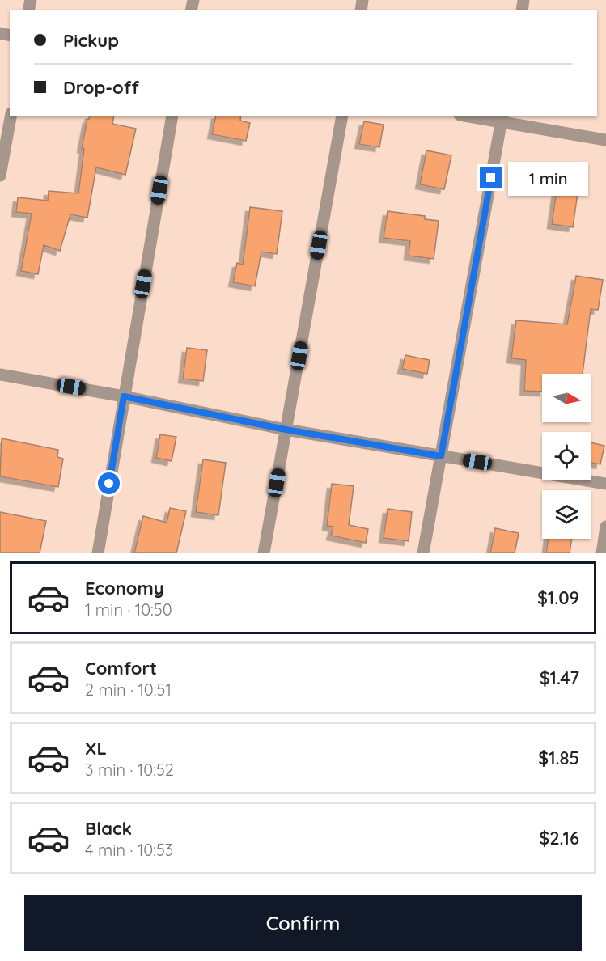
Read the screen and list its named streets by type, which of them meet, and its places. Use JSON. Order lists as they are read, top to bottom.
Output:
{
  "north": "right",
  "page": {
    "banner": ["Pickup", "Drop-off"],
    "bubble": "1 min",
    "list": [
      {
        "name": "Economy",
        "note": "1 min · 10:50",
        "value": "$1.09"
      },
      {
        "name": "Comfort",
        "note": "2 min · 10:51",
        "value": "$1.47"
      },
      {
        "name": "XL",
        "note": "3 min · 10:52",
        "value": "$1.85"
      },
      {
        "name": "Black",
        "note": "4 min · 10:53",
        "value": "$2.16"
      }
    ],
    "buttons": "Confirm"
  }
}
